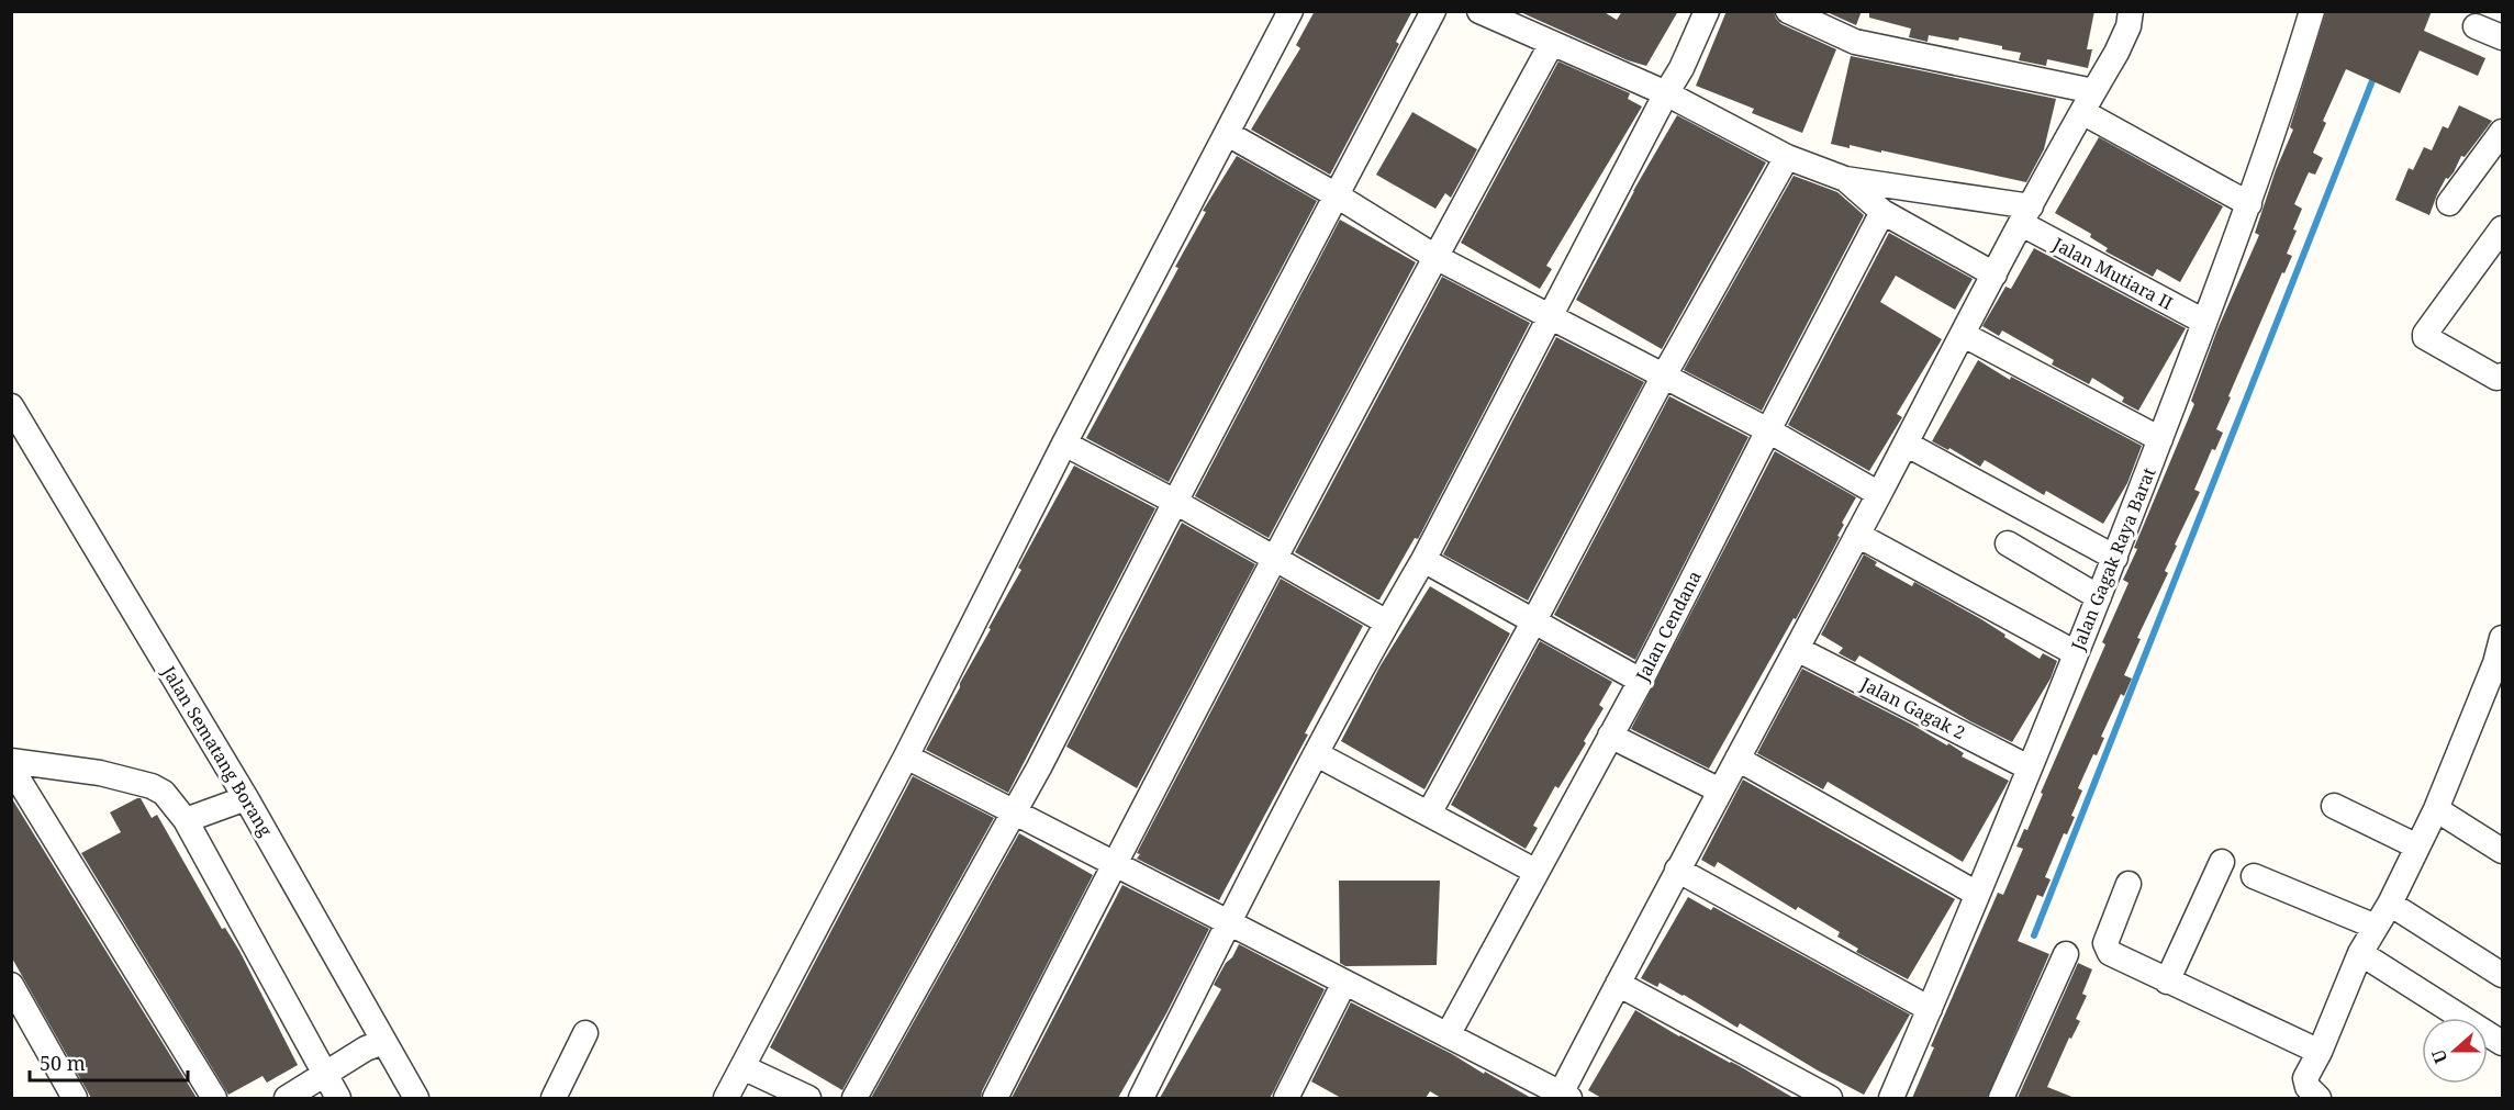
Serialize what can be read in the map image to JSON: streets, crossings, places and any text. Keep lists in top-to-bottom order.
{
  "streets": {
    "street": [
      "Jalan Mutiara II",
      "Jalan Gagak Raya Barat",
      "Jalan Cendana",
      "Jalan Gagak 2",
      "Jalan Sematang Borang"
    ]
  },
  "crossings": [
    ["Jalan Mutiara II", "Jalan Gagak Raya Barat"],
    ["Jalan Gagak Raya Barat", "Jalan Gagak 2"]
  ],
  "scale_bar": "50 m",
  "north": "left"
}
